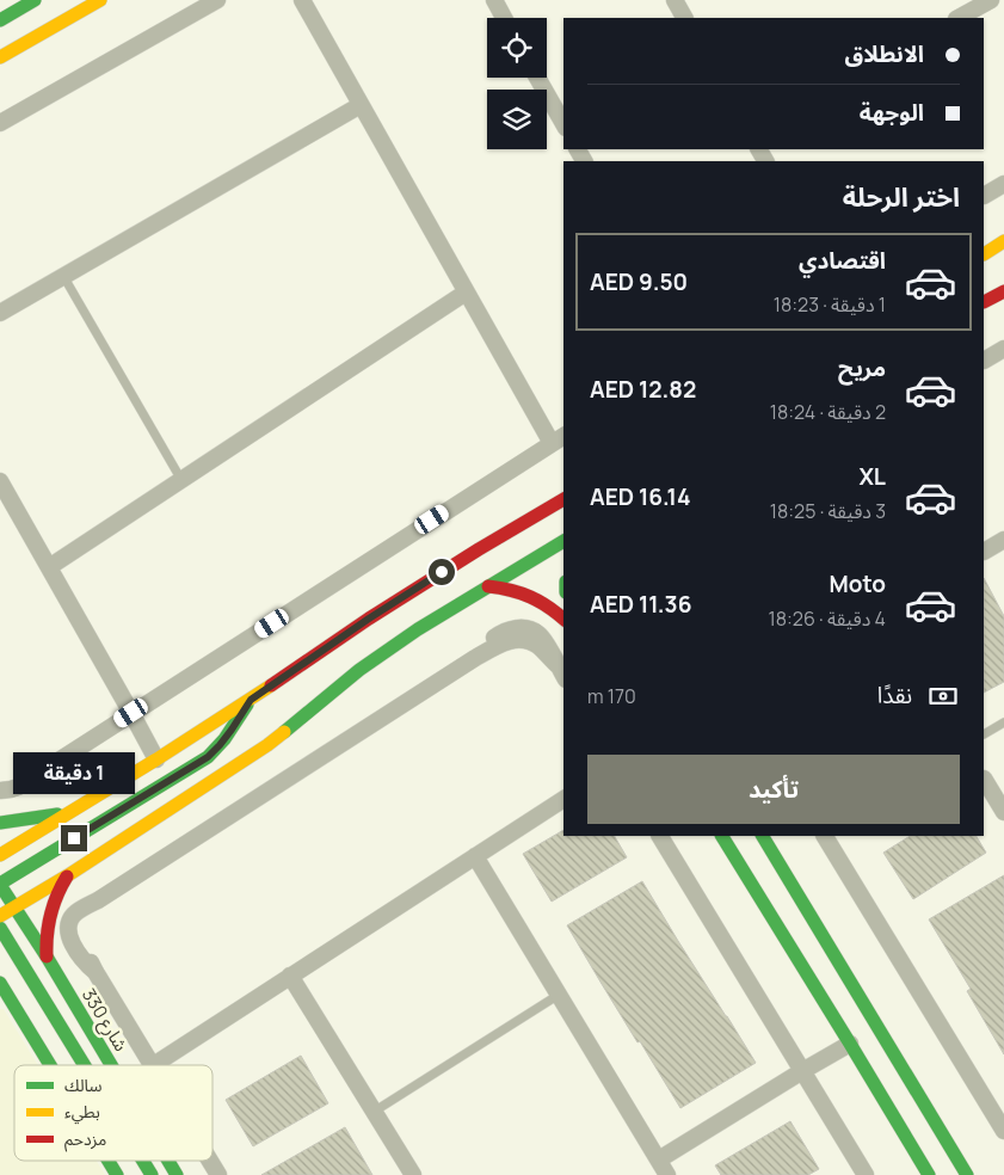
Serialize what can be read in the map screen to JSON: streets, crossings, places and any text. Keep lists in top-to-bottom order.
{
  "streets": {
    "street": ["شارع 330"]
  },
  "legend": ["سالك", "بطيء", "مزدحم"],
  "page": {
    "banner": ["الانطلاق", "الوجهة"],
    "heading": "اختر الرحلة",
    "list": [
      {
        "name": "اقتصادي",
        "note": "1 دقيقة · 18:23",
        "value": "AED 9.50"
      },
      {
        "name": "مريح",
        "note": "2 دقيقة · 18:24",
        "value": "AED 12.82"
      },
      {
        "name": "XL",
        "note": "3 دقيقة · 18:25",
        "value": "AED 16.14"
      },
      {
        "name": "Moto",
        "note": "4 دقيقة · 18:26",
        "value": "AED 11.36"
      }
    ],
    "pay": ["نقدًا", "170 m"],
    "buttons": "تأكيد",
    "bubble": "1 دقيقة"
  }
}
